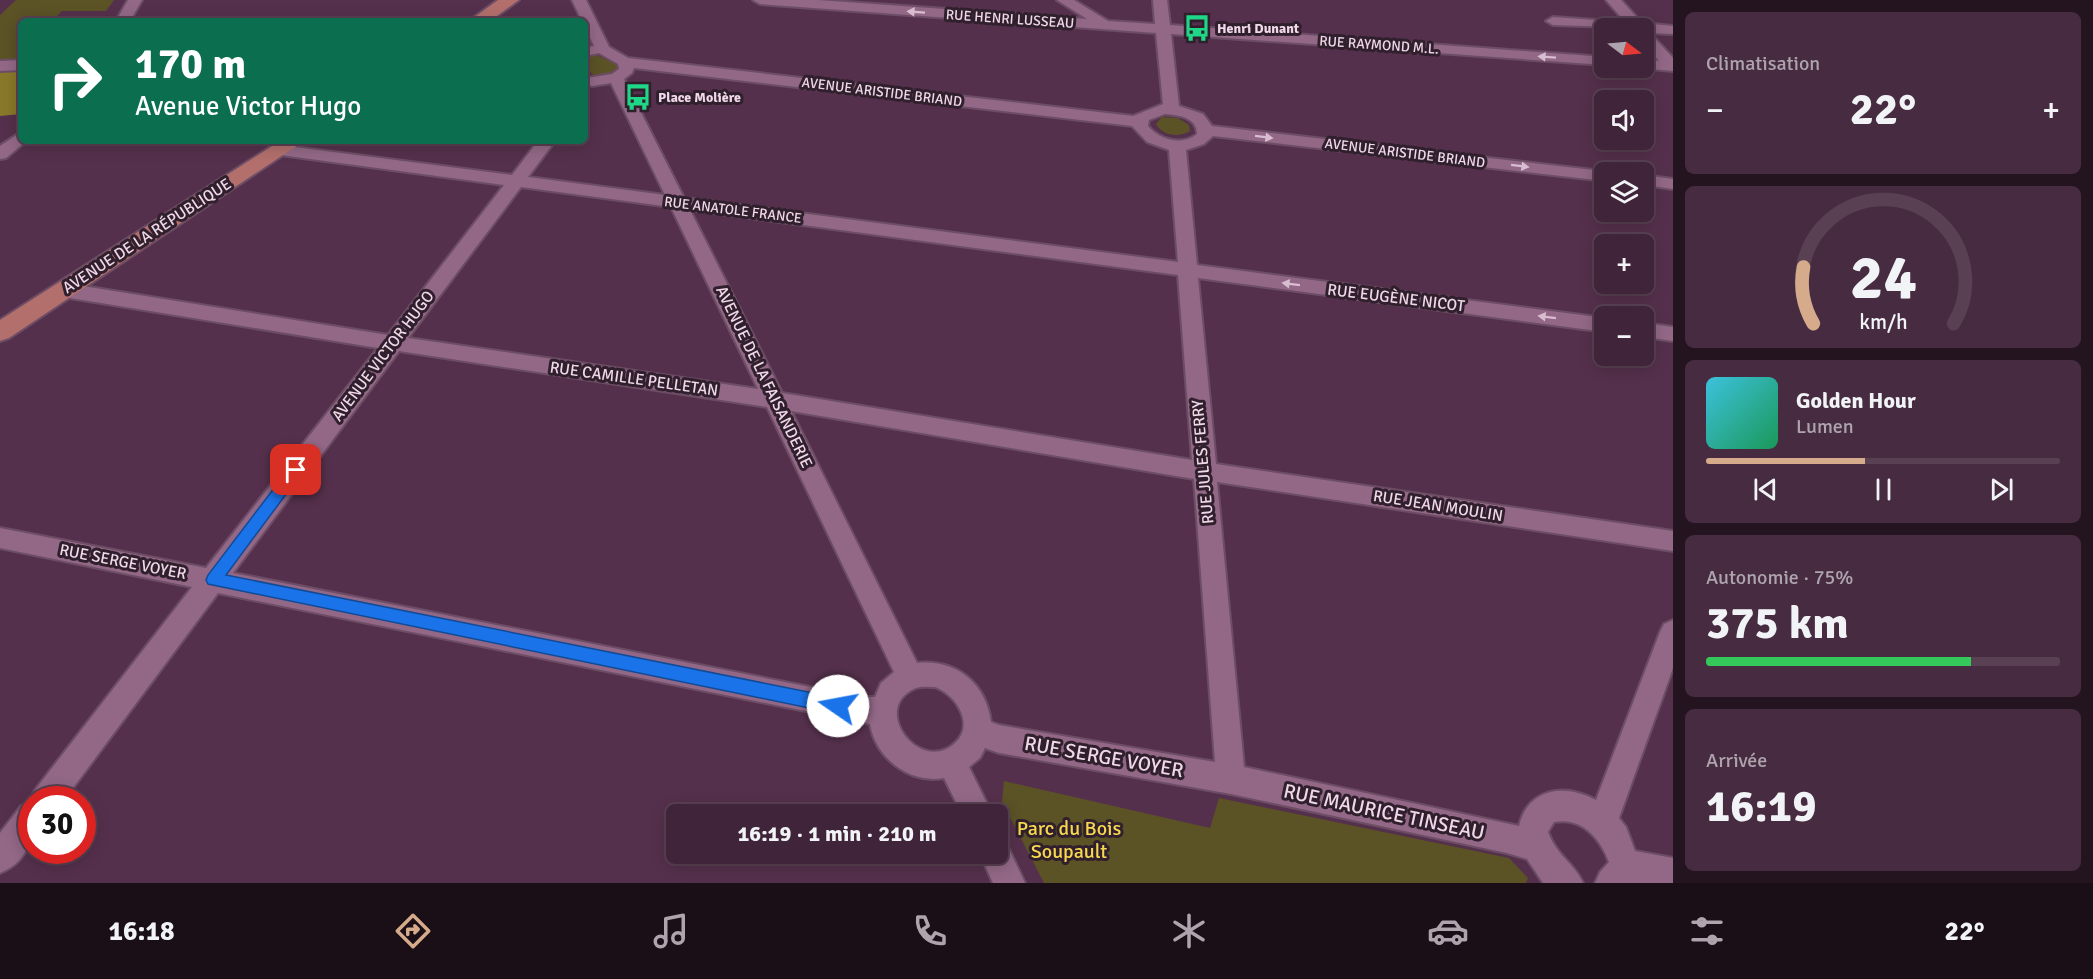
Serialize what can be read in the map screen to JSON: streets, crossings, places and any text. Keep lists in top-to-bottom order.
{
  "streets": {
    "main road": ["AVENUE DE LA RÉPUBLIQUE"],
    "street": [
      "RUE HENRI LUSSEAU",
      "RUE RAYMOND M.L.",
      "AVENUE ARISTIDE BRIAND",
      "RUE ANATOLE FRANCE",
      "RUE EUGÈNE NICOT",
      "AVENUE VICTOR HUGO",
      "AVENUE DE LA FAISANDERIE",
      "RUE CAMILLE PELLETAN",
      "RUE JULES FERRY",
      "RUE JEAN MOULIN",
      "RUE SERGE VOYER",
      "RUE MAURICE TINSEAU"
    ]
  },
  "crossings": [
    ["RUE HENRI LUSSEAU", "RUE RAYMOND M.L."],
    ["AVENUE ARISTIDE BRIAND", "AVENUE DE LA FAISANDERIE"],
    ["RUE ANATOLE FRANCE", "AVENUE DE LA RÉPUBLIQUE"],
    ["RUE ANATOLE FRANCE", "RUE EUGÈNE NICOT"],
    ["RUE ANATOLE FRANCE", "AVENUE VICTOR HUGO"],
    ["RUE ANATOLE FRANCE", "AVENUE DE LA FAISANDERIE"],
    ["RUE ANATOLE FRANCE", "RUE JULES FERRY"],
    ["AVENUE DE LA RÉPUBLIQUE", "RUE CAMILLE PELLETAN"],
    ["RUE EUGÈNE NICOT", "RUE JULES FERRY"],
    ["AVENUE VICTOR HUGO", "RUE CAMILLE PELLETAN"],
    ["AVENUE VICTOR HUGO", "RUE SERGE VOYER"],
    ["AVENUE DE LA FAISANDERIE", "RUE CAMILLE PELLETAN"],
    ["AVENUE DE LA FAISANDERIE", "RUE SERGE VOYER"],
    ["RUE CAMILLE PELLETAN", "RUE JULES FERRY"],
    ["RUE CAMILLE PELLETAN", "RUE JEAN MOULIN"],
    ["RUE JULES FERRY", "RUE JEAN MOULIN"],
    ["RUE JULES FERRY", "RUE SERGE VOYER"],
    ["RUE JULES FERRY", "RUE MAURICE TINSEAU"],
    ["RUE SERGE VOYER", "RUE MAURICE TINSEAU"]
  ],
  "one_way": [
    "RUE HENRI LUSSEAU",
    "RUE RAYMOND M.L.",
    "AVENUE ARISTIDE BRIAND",
    "RUE EUGÈNE NICOT"
  ],
  "parks": ["Parc du Bois Soupault"],
  "places": {
    "bus stop": ["Henri Dunant", "Place Molière"]
  },
  "north": "right",
  "page": {
    "tile": [
      "Climatisation",
      ["Autonomie · 75%", "375 km"],
      ["Arrivée", "16:19"]
    ],
    "map_buttons": ["+", "−"],
    "turn": ["170 m", "Avenue Victor Hugo"],
    "heat": ["−", "22°", "+"],
    "song": ["Golden Hour", "Lumen"],
    "limit": "30",
    "trip": "16:19 · 1 min · 210 m",
    "tabs": ["16:18", "22°"],
    "gauge": ["24", "km/h"]
  }
}
